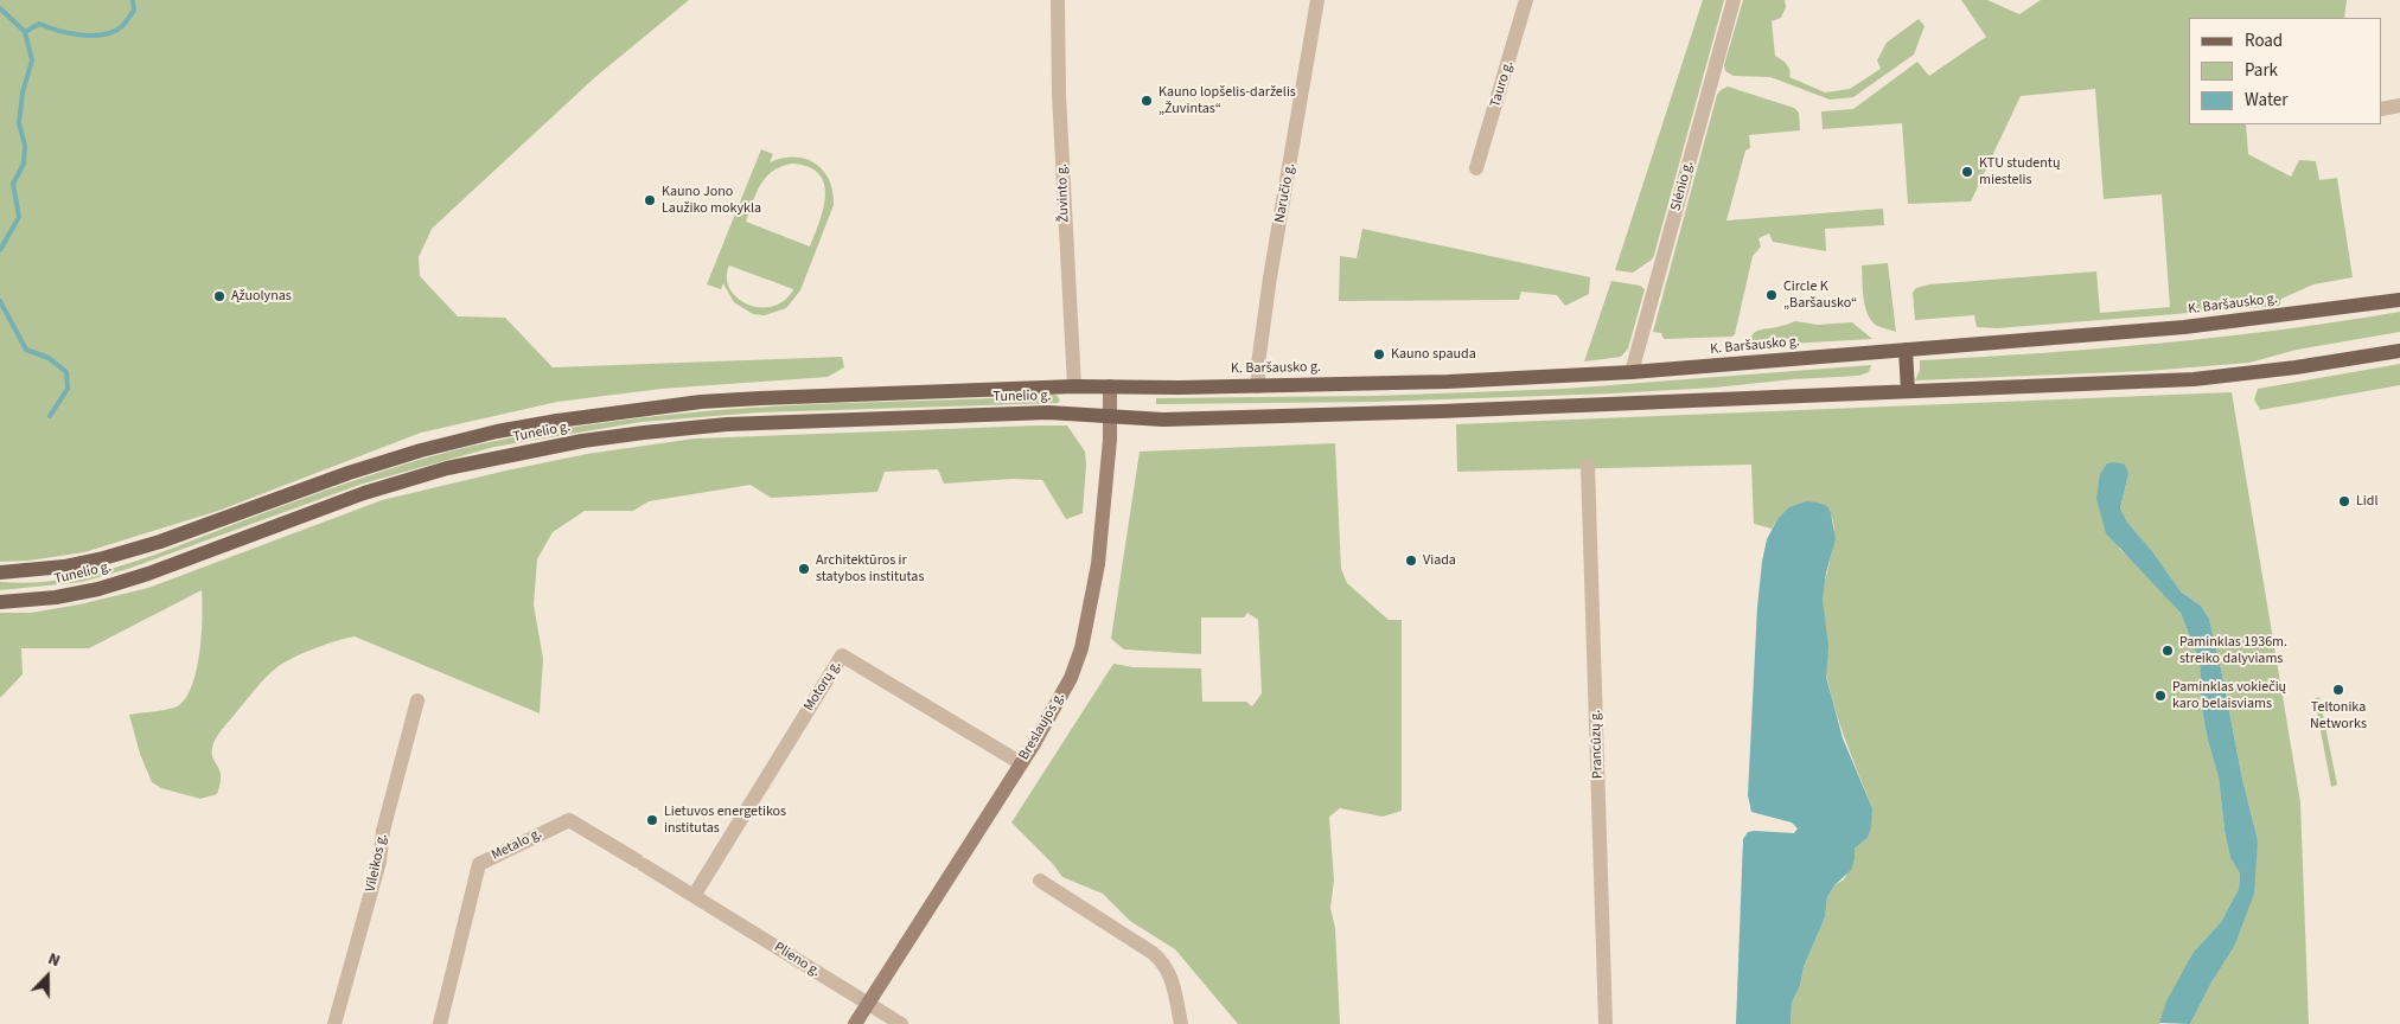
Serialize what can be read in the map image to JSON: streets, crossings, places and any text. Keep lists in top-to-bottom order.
{
  "streets": {
    "main road": ["K. Baršausko g.", "Tunelio g."],
    "street": [
      "Tauro g.",
      "Slėnio g.",
      "Žuvinto g.",
      "Naručio g.",
      "Motorų g.",
      "Breslaujos g.",
      "Prancūzų g.",
      "Metalo g.",
      "Vileikos g.",
      "Plieno g."
    ]
  },
  "crossings": [
    ["Slėnio g.", "K. Baršausko g."],
    ["Žuvinto g.", "Tunelio g."],
    ["Naručio g.", "K. Baršausko g."],
    ["K. Baršausko g.", "Tunelio g."],
    ["K. Baršausko g.", "Breslaujos g."],
    ["Tunelio g.", "Breslaujos g."],
    ["Motorų g.", "Breslaujos g."],
    ["Motorų g.", "Metalo g."],
    ["Motorų g.", "Plieno g."],
    ["Breslaujos g.", "Plieno g."],
    ["Metalo g.", "Plieno g."]
  ],
  "places": [
    "Kauno lopšelis-darželis „Žuvintas“",
    "KTU studentų miestelis",
    "Kauno Jono Laužiko mokykla",
    "Circle K „Baršausko“",
    "Ąžuolynas",
    "Kauno spauda",
    "Lidl",
    "Viada",
    "Architektūros ir statybos institutas",
    "Paminklas 1936m. streiko dalyviams",
    "Teltonika Networks",
    "Paminklas vokiečių karo belaisviams",
    "Lietuvos energetikos institutas"
  ],
  "legend": ["Road", "Park", "Water"],
  "north": "top"
}
